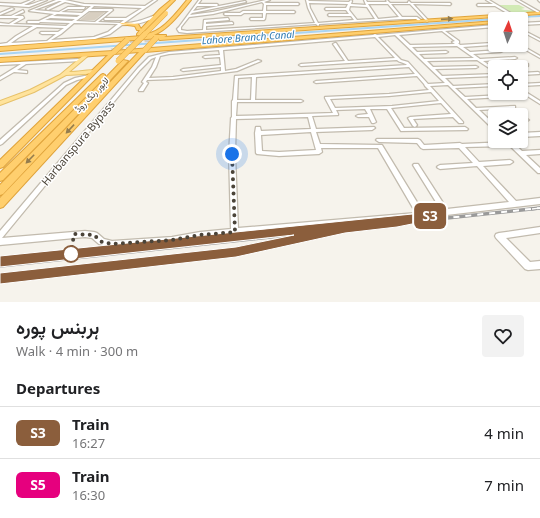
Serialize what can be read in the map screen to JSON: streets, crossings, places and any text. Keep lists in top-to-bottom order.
{
  "streets": {
    "highway": ["لاہور رنگ روڈ"],
    "street": ["Harbanspura Bypass"]
  },
  "water": ["Lahore Branch Canal"],
  "north": "top",
  "page": {
    "on_map": "S3",
    "heading": [
      ["ہربنس پورہ", "Walk · 4 min · 300 m"],
      "Departures"
    ],
    "list": [
      {
        "mark": "S3",
        "name": "Train",
        "note": "16:27",
        "value": "4 min"
      },
      {
        "mark": "S5",
        "name": "Train",
        "note": "16:30",
        "value": "7 min"
      }
    ]
  }
}
